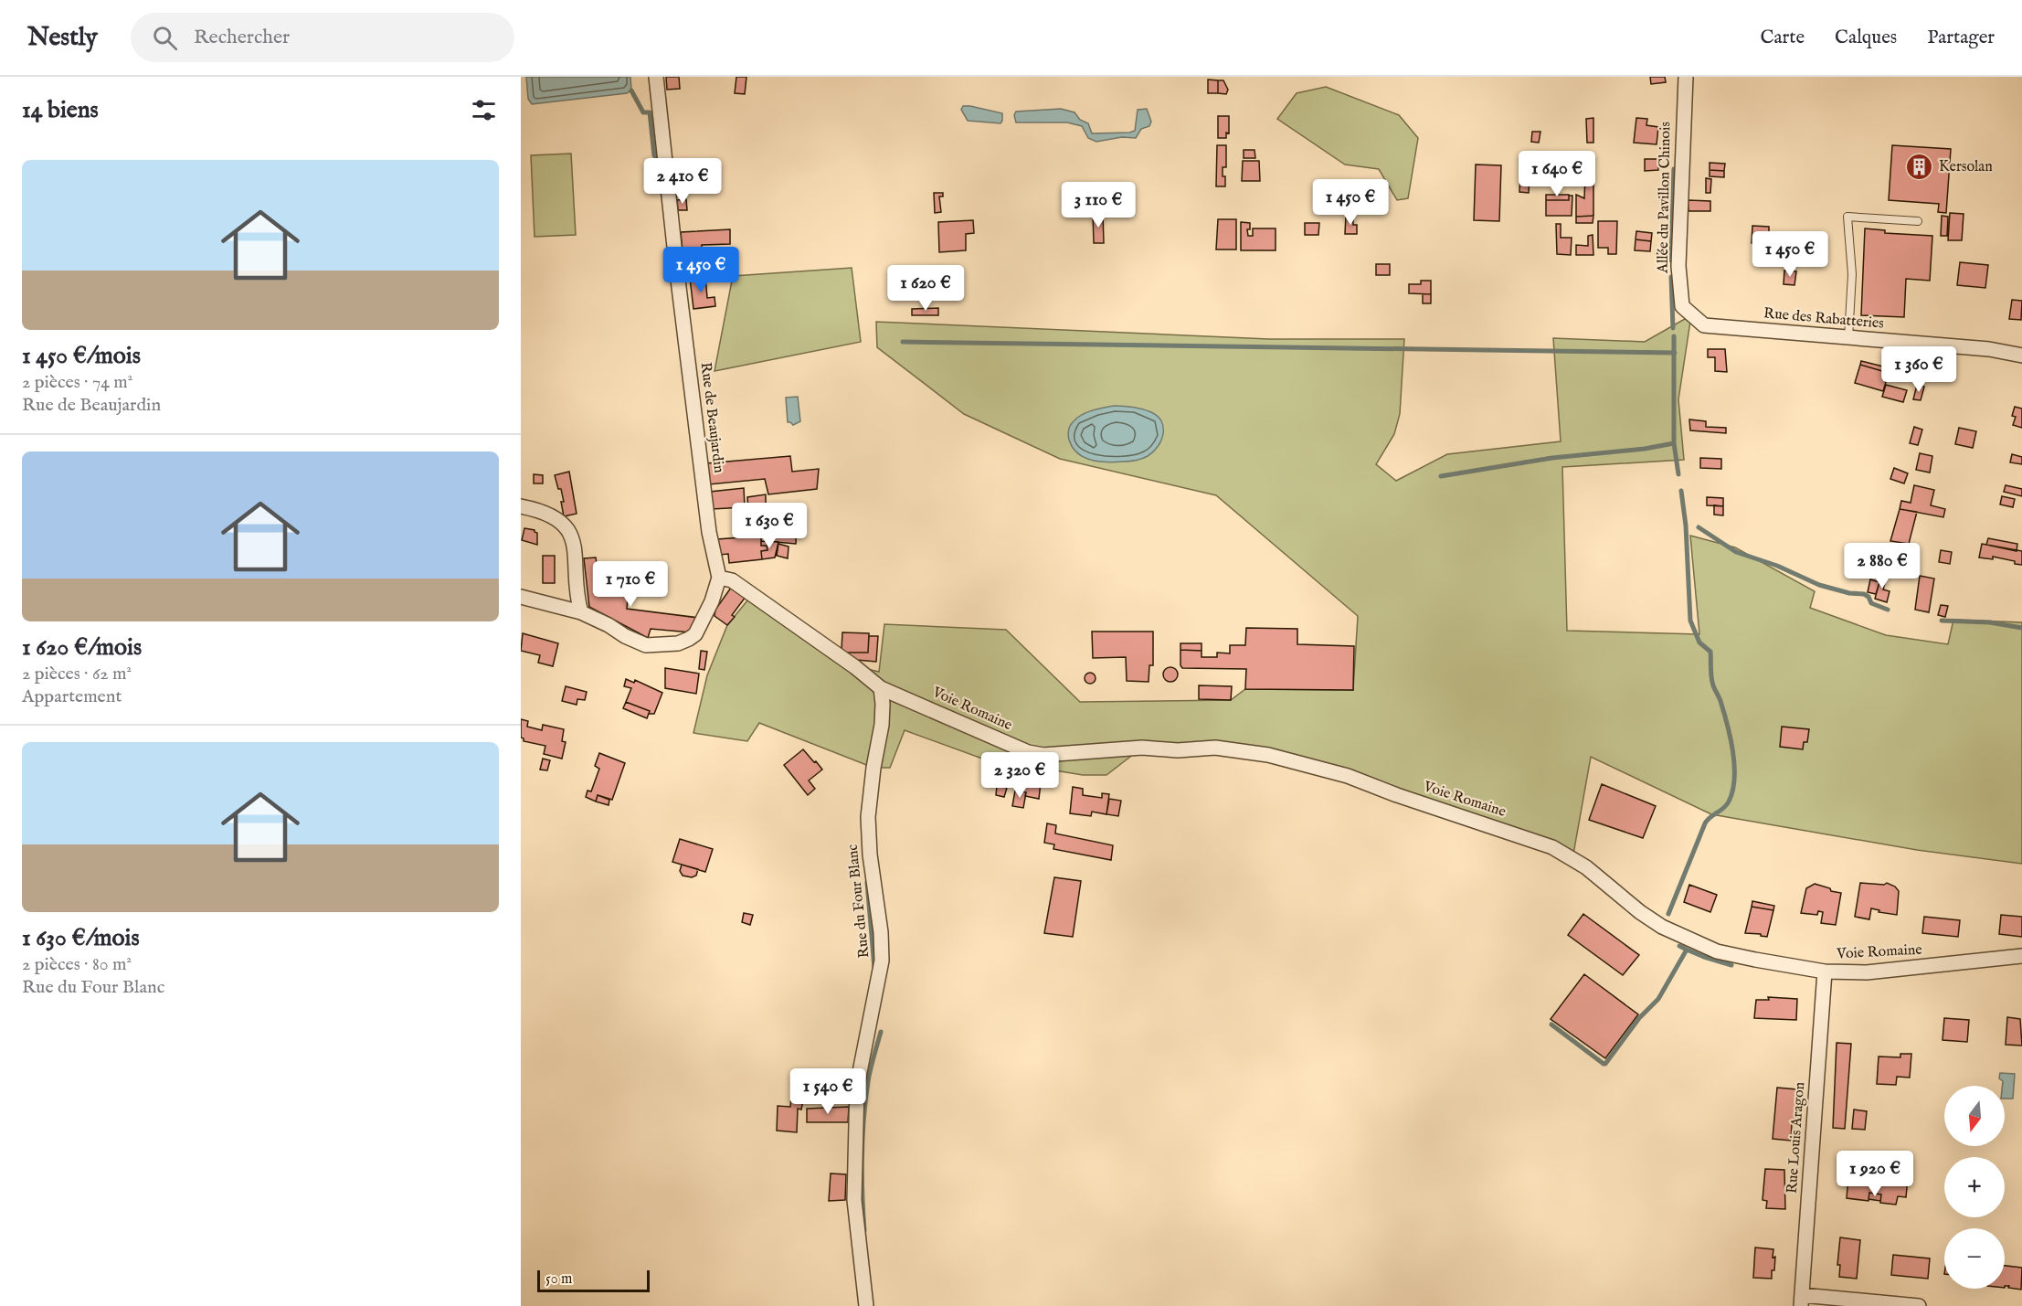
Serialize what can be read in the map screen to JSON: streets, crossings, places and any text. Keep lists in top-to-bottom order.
{
  "streets": {
    "street": [
      "Allée du Pavillon Chinois",
      "Rue des Rabatteries",
      "Rue de Beaujardin",
      "Voie Romaine",
      "Rue du Four Blanc",
      "Rue Louis Aragon"
    ]
  },
  "crossings": [
    ["Allée du Pavillon Chinois", "Rue des Rabatteries"],
    ["Voie Romaine", "Rue du Four Blanc"],
    ["Voie Romaine", "Rue Louis Aragon"]
  ],
  "places": {
    "building": ["Kersolan"]
  },
  "scale_bar": "50 m",
  "north": "bottom",
  "page": {
    "header": "Nestly",
    "search": "Rechercher",
    "nav": ["Carte", "Calques", "Partager"],
    "heading": "14 biens",
    "list": [
      {
        "name": "1 450 €/mois",
        "note": "2 pièces · 74 m² · Rue de Beaujardin"
      },
      {
        "name": "1 620 €/mois",
        "note": "2 pièces · 62 m² · Appartement"
      },
      {
        "name": "1 630 €/mois",
        "note": "2 pièces · 80 m² · Rue du Four Blanc"
      }
    ],
    "price": [
      "1 640 €",
      "2 410 €",
      "1 450 €",
      "3 110 €",
      "1 450 €",
      "1 450 €",
      "1 620 €",
      "1 360 €",
      "1 630 €",
      "2 880 €",
      "1 710 €",
      "2 320 €",
      "1 540 €",
      "1 920 €"
    ],
    "map_buttons": ["+", "−"],
    "scale": "50 m"
  }
}
